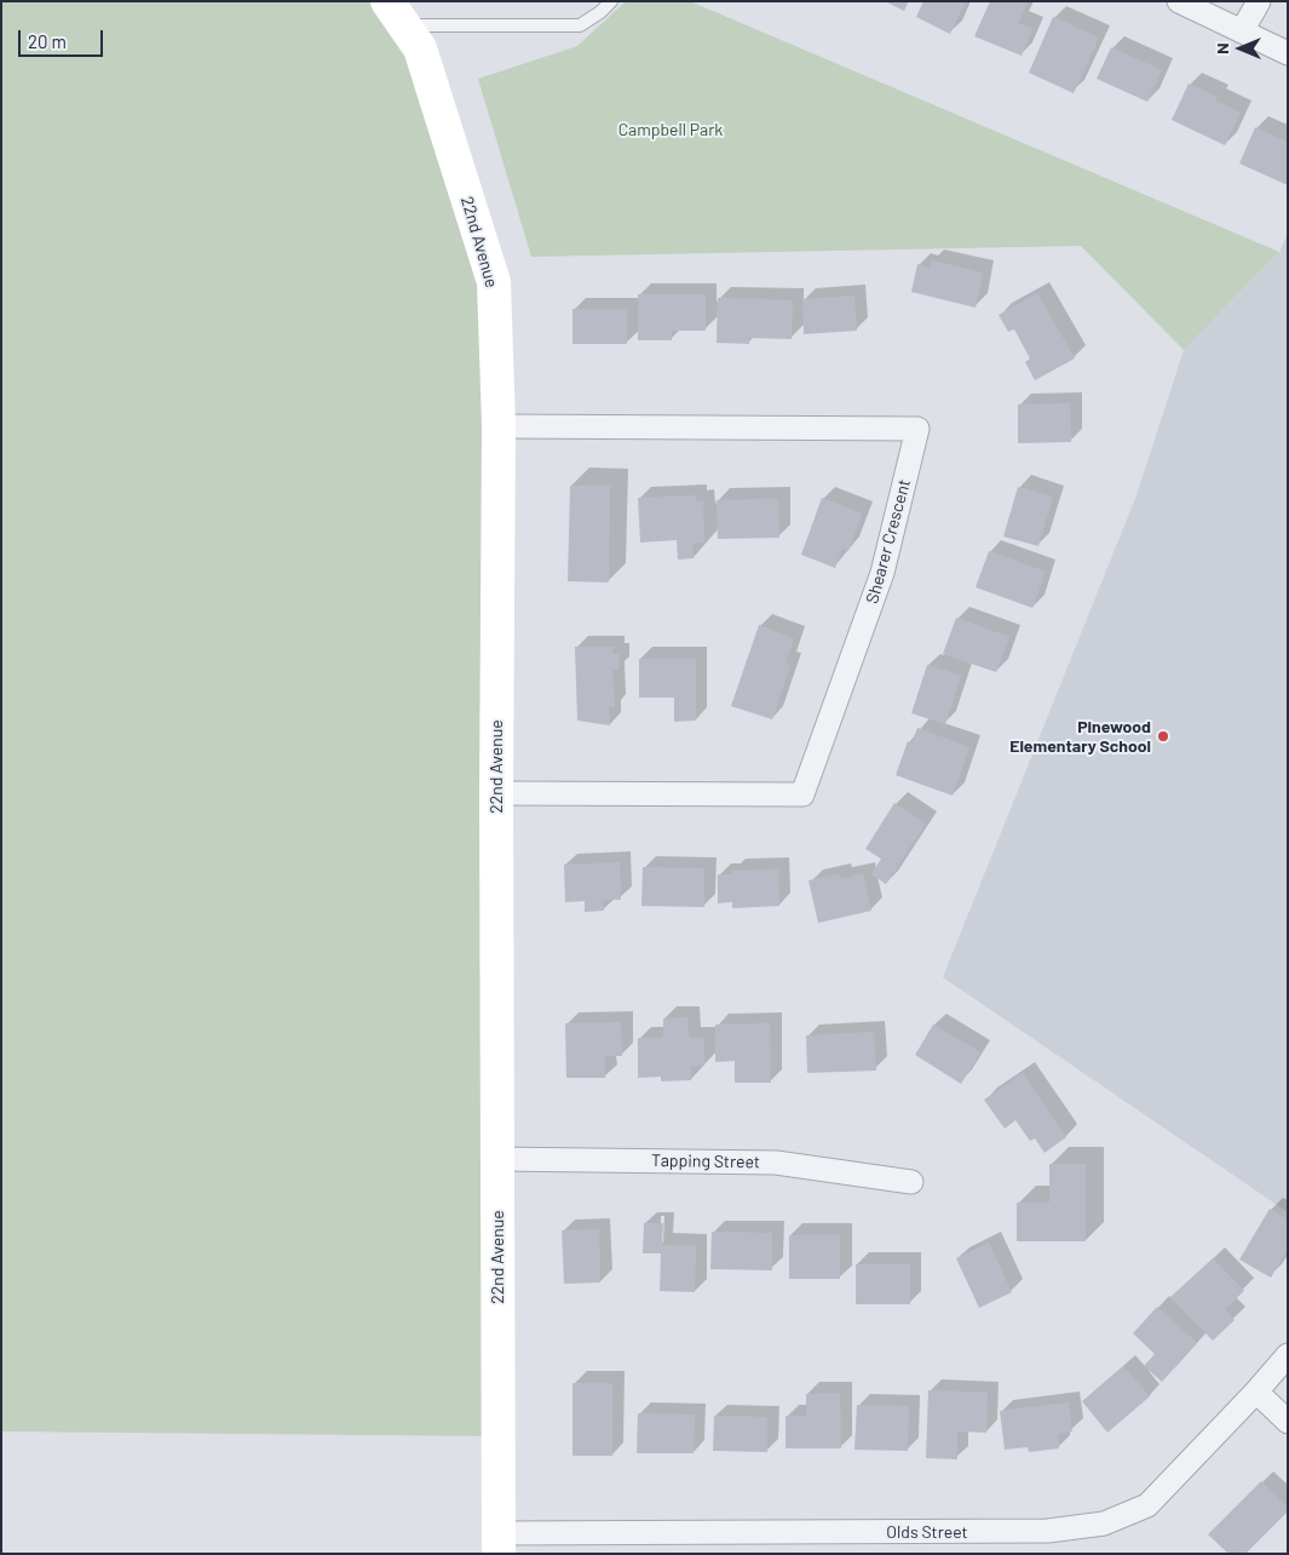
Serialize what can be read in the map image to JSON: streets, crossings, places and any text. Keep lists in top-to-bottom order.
{
  "streets": {
    "street": [
      "22nd Avenue",
      "Shearer Crescent",
      "Tapping Street",
      "Olds Street"
    ]
  },
  "crossings": [
    ["22nd Avenue", "Shearer Crescent"],
    ["22nd Avenue", "Tapping Street"],
    ["22nd Avenue", "Olds Street"]
  ],
  "parks": ["Campbell Park"],
  "places": ["Pinewood Elementary School"],
  "scale_bar": "20 m",
  "north": "left"
}
